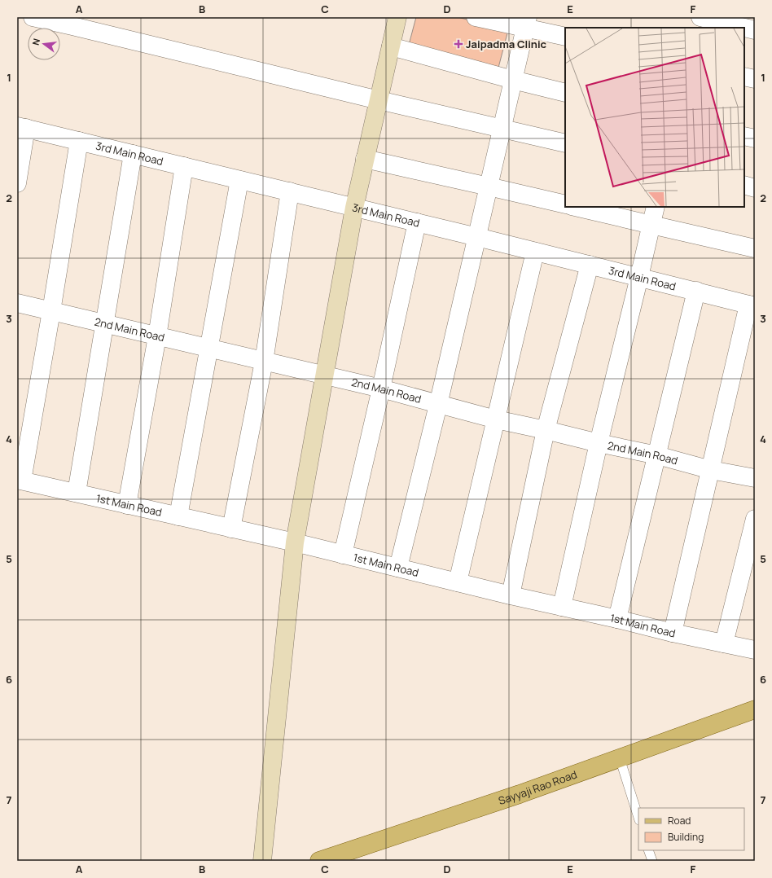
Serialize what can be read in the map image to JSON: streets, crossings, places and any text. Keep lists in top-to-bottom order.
{
  "streets": {
    "main road": ["Sayyaji Rao Road"],
    "street": ["3rd Main Road", "2nd Main Road", "1st Main Road"]
  },
  "places": {
    "health": ["Jaipadma Clinic"]
  },
  "legend": ["Road", "Building"],
  "north": "left",
  "grid": {
    "columns": [
      "A",
      "B",
      "C",
      "D",
      "E",
      "F"
    ],
    "rows": [
      "1",
      "2",
      "3",
      "4",
      "5",
      "6",
      "7"
    ]
  }
}
